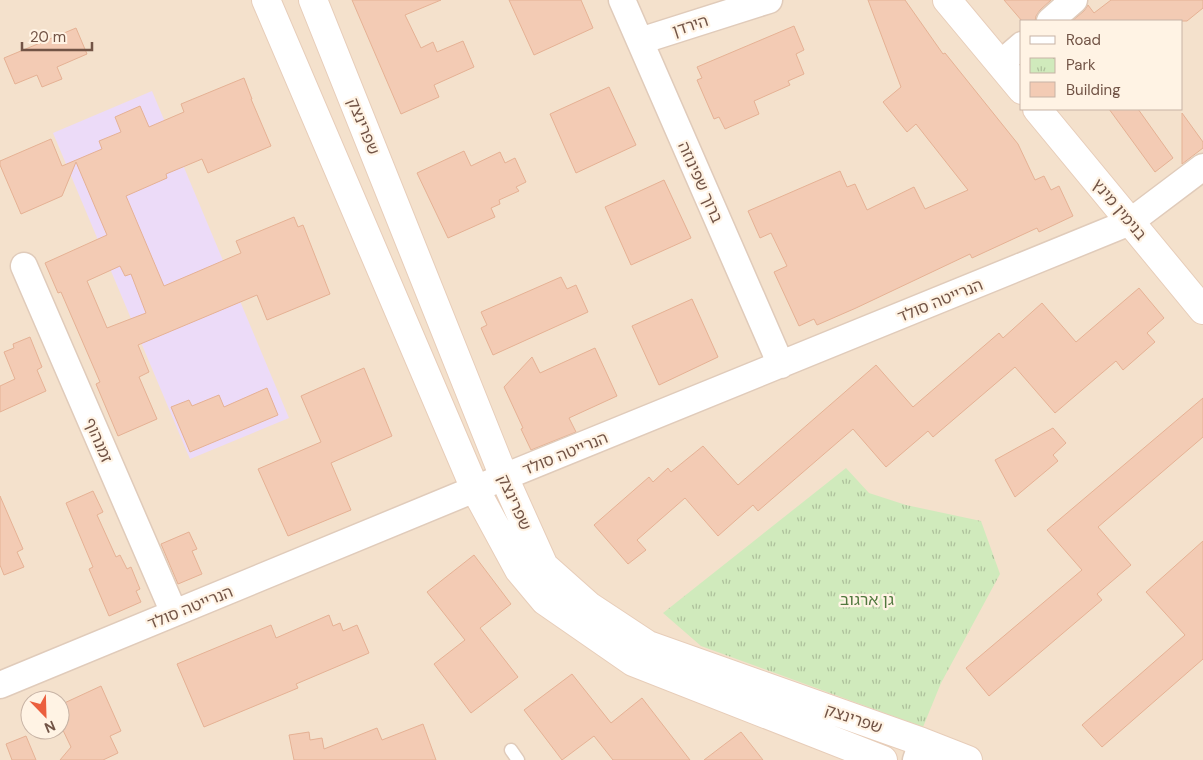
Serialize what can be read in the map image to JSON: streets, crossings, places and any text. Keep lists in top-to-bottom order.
{
  "streets": {
    "street": [
      "הירדן",
      "שפרינצק",
      "ברוך שפינוזה",
      "בנימין מינץ",
      "הנרייטה סולד",
      "זמנהוף"
    ]
  },
  "crossings": [
    ["הירדן", "ברוך שפינוזה"],
    ["שפרינצק", "הנרייטה סולד"],
    ["ברוך שפינוזה", "הנרייטה סולד"],
    ["בנימין מינץ", "הנרייטה סולד"],
    ["הנרייטה סולד", "זמנהוף"]
  ],
  "parks": ["גן ארגוב"],
  "legend": ["Road", "Park", "Building"],
  "scale_bar": "20 m",
  "north": "bottom right"
}
